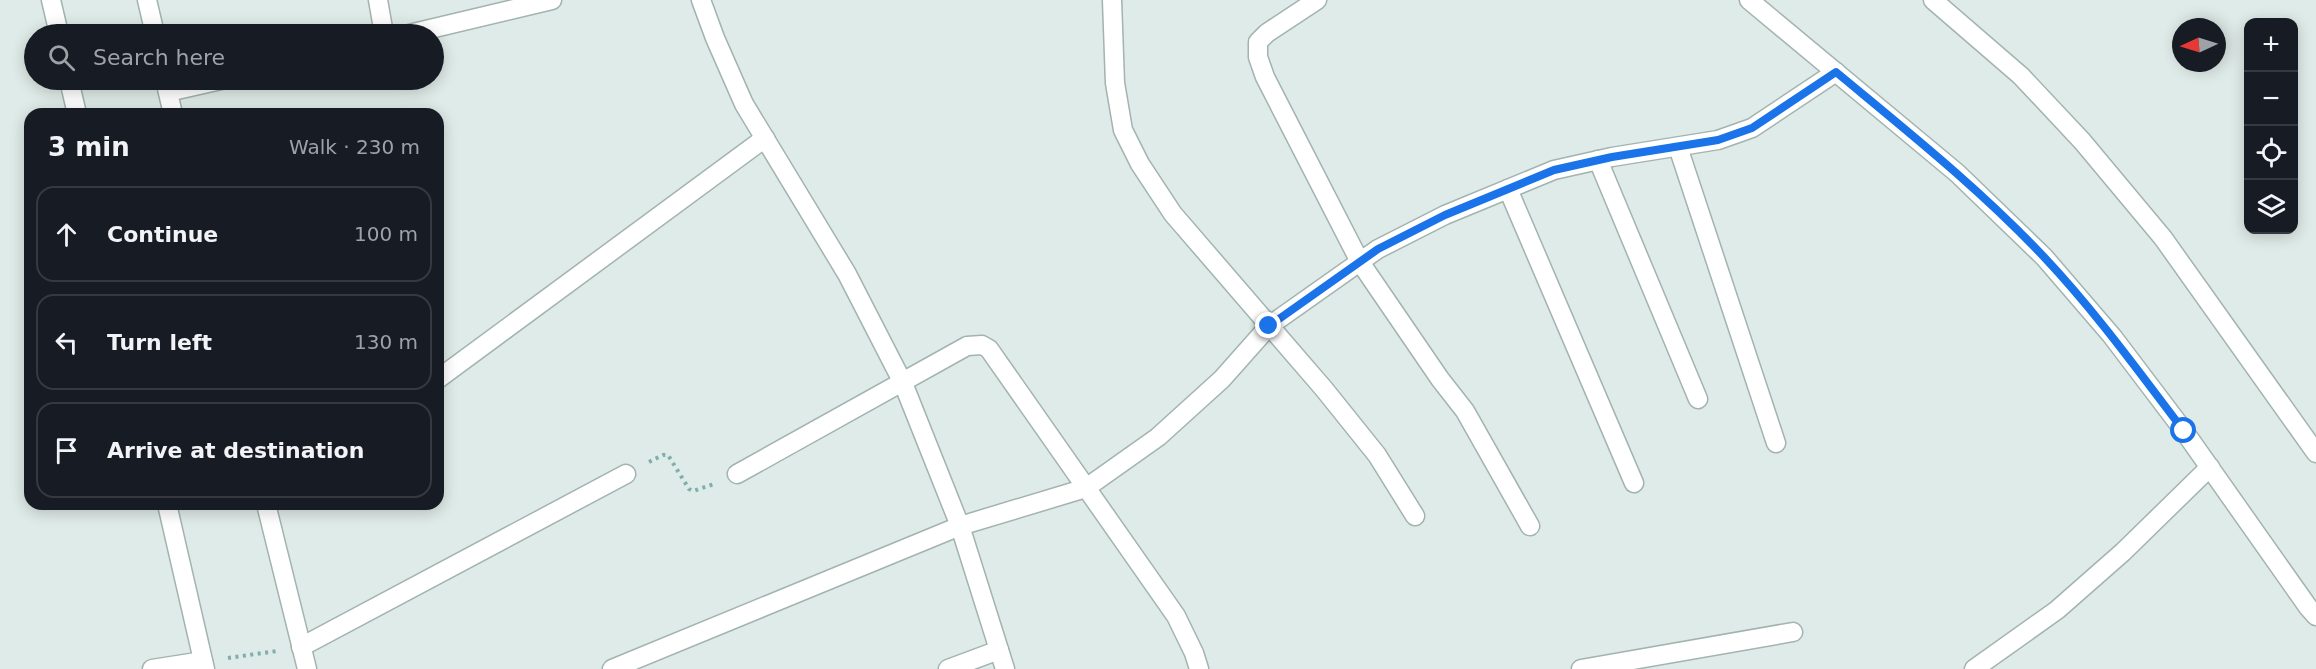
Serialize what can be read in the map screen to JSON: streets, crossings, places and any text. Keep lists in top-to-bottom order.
{
  "north": "left",
  "page": {
    "map_buttons": ["+", "−"],
    "search": "Search here",
    "heading": ["3 min", "Walk · 230 m"],
    "list": [
      ["Continue", "100 m"],
      ["Turn left", "130 m"],
      "Arrive at destination"
    ]
  }
}
